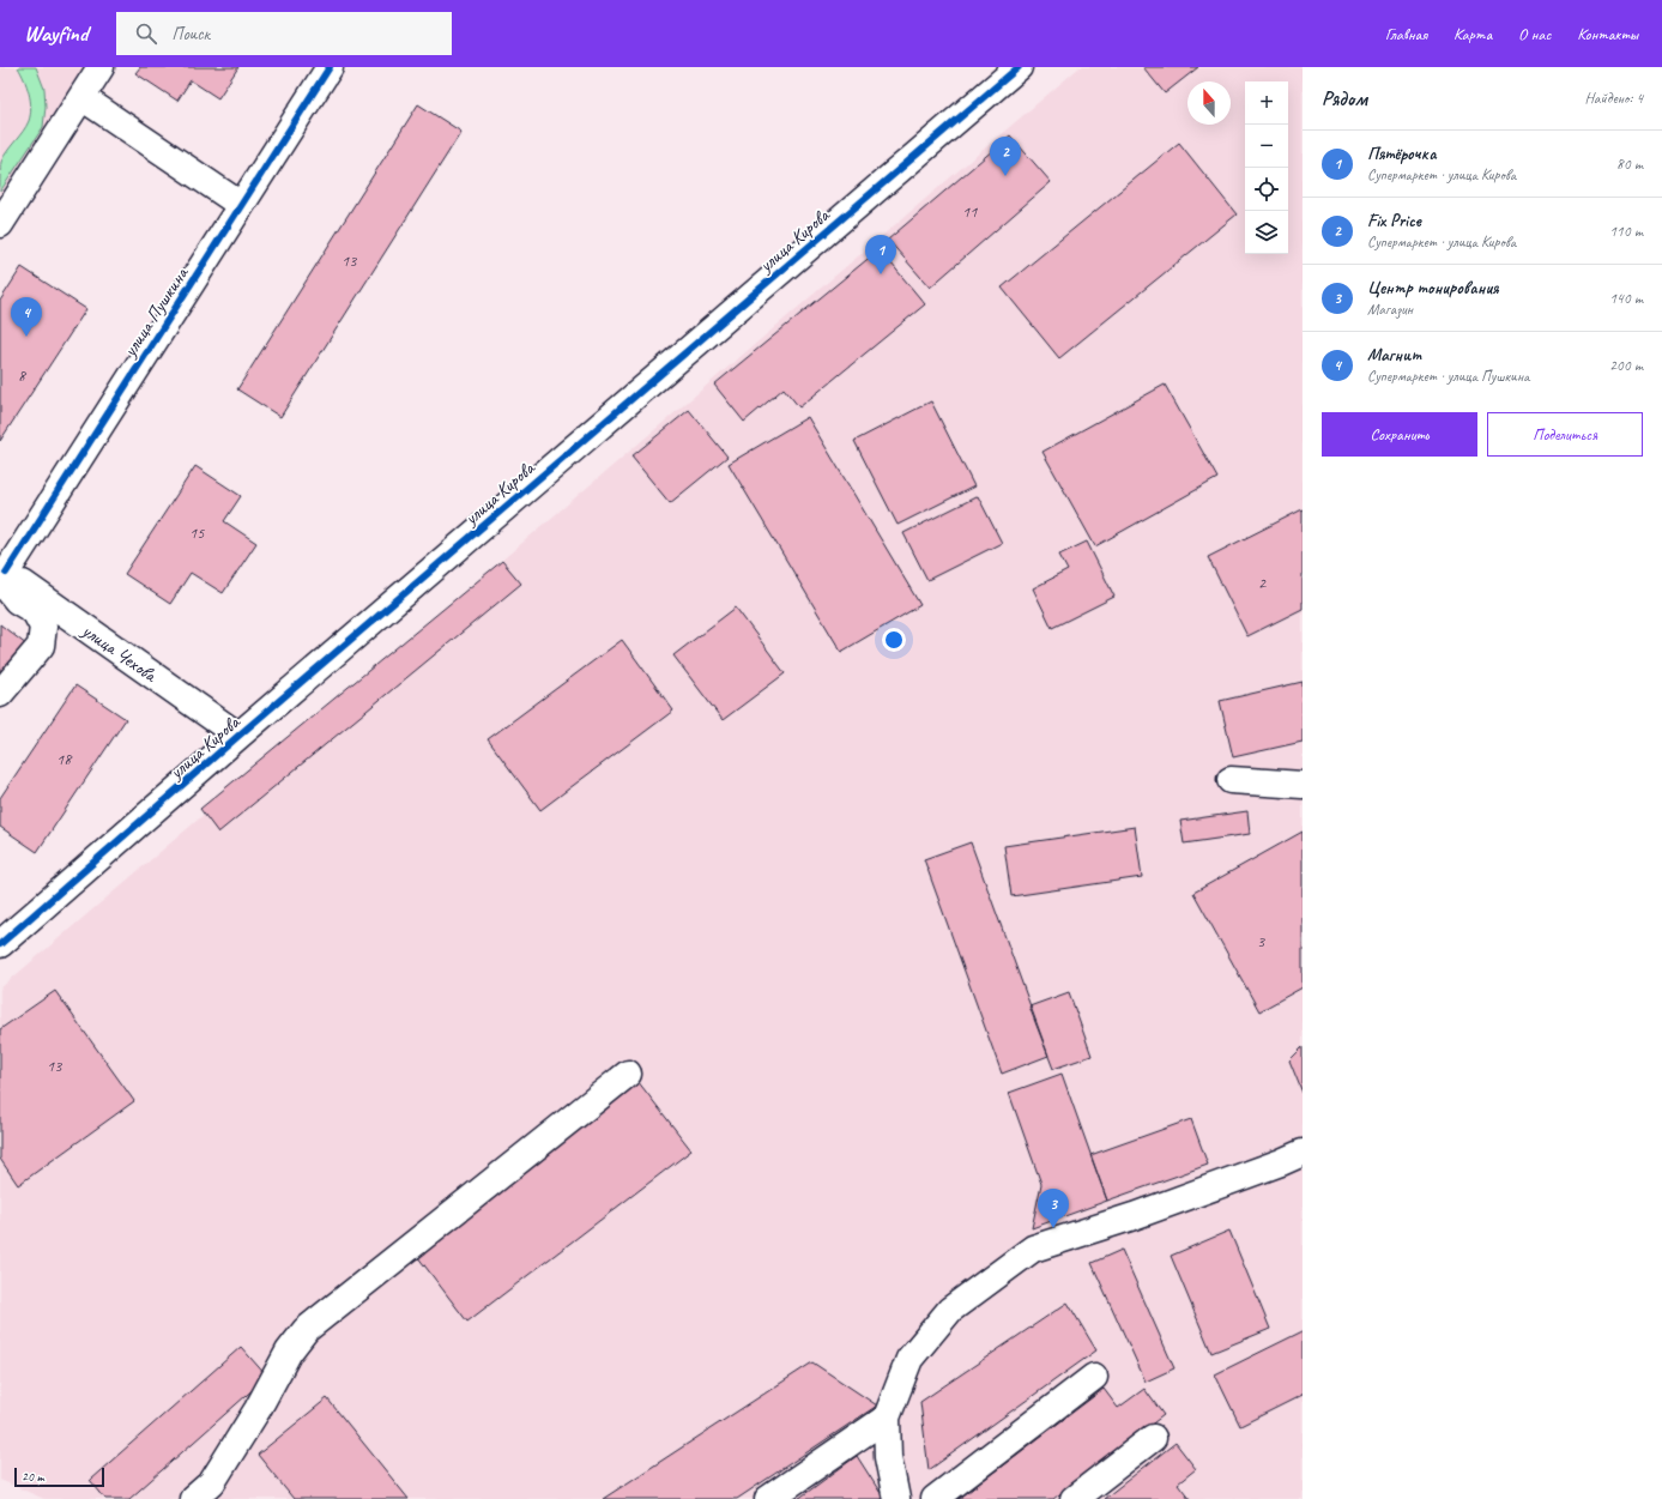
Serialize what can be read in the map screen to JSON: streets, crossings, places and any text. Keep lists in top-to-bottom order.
{
  "streets": {
    "street": ["улица Кирова", "улица Пушкина", "улица Чехова"]
  },
  "crossings": [
    ["улица Кирова", "улица Чехова"],
    ["улица Пушкина", "улица Чехова"]
  ],
  "house_numbers": [
    "11",
    "13",
    "8",
    "15",
    "2",
    "18",
    "3",
    "13"
  ],
  "scale_bar": "20 m",
  "north": "top",
  "page": {
    "header": "Wayfind",
    "search": "Поиск",
    "nav": [
      "Главная",
      "Карта",
      "О нас",
      "Контакты"
    ],
    "heading": ["Рядом", "Найдено: 4"],
    "map_buttons": ["+", "−"],
    "list": [
      {
        "mark": "1",
        "name": "Пятёрочка",
        "note": "Супермаркет · улица Кирова",
        "value": "80 m"
      },
      {
        "mark": "2",
        "name": "Fix Price",
        "note": "Супермаркет · улица Кирова",
        "value": "110 m"
      },
      {
        "mark": "3",
        "name": "Центр тонирования",
        "note": "Магазин",
        "value": "140 m"
      },
      {
        "mark": "4",
        "name": "Магнит",
        "note": "Супермаркет · улица Пушкина",
        "value": "200 m"
      }
    ],
    "pins": [
      "2",
      "1",
      "4",
      "3"
    ],
    "buttons": ["Сохранить", "Поделиться"],
    "scale": "20 m"
  }
}
